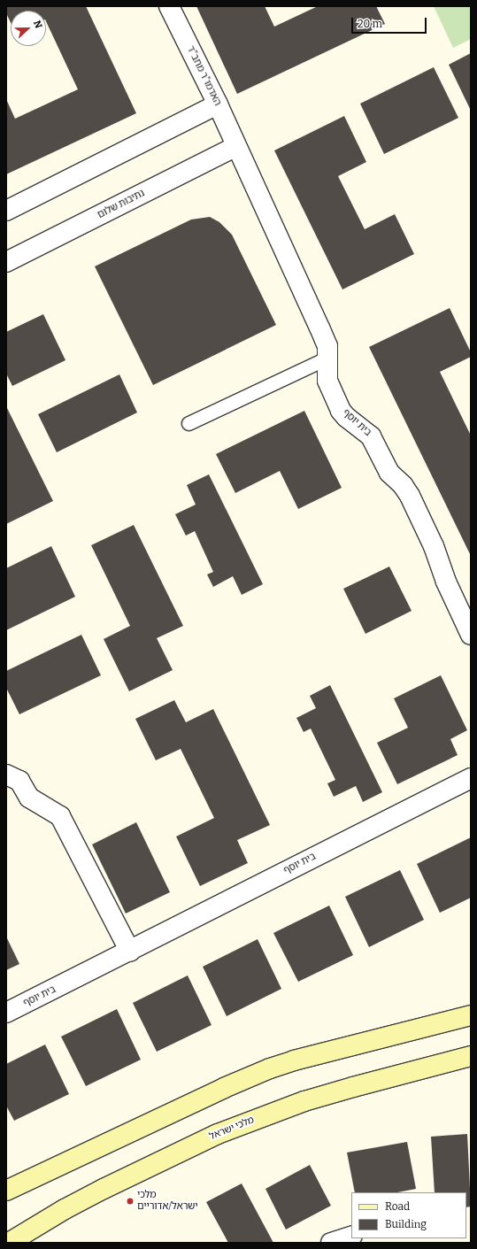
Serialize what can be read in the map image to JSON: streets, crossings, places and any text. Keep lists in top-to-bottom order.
{
  "streets": {
    "street": [
      "האדמו\"ר מחב\"ד",
      "נתיבות שלום",
      "בית יוסף",
      "מלכי ישראל"
    ]
  },
  "crossings": [
    ["האדמו\"ר מחב\"ד", "נתיבות שלום"],
    ["האדמו\"ר מחב\"ד", "בית יוסף"],
    ["נתיבות שלום", "בית יוסף"]
  ],
  "places": ["מלכי ישראל/אדוריים"],
  "legend": ["Road", "Building"],
  "scale_bar": "20 m",
  "north": "right"
}
